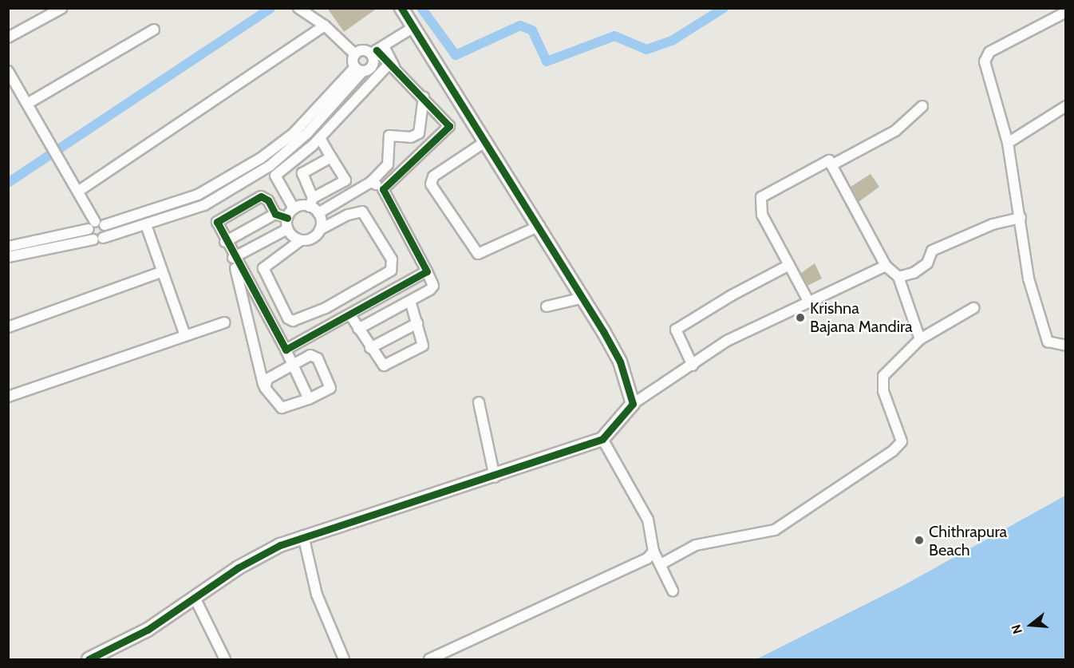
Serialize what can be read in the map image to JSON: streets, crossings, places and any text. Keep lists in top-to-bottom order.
{
  "places": ["Krishna Bajana Mandira", "Chithrapura Beach"],
  "north": "left"
}
